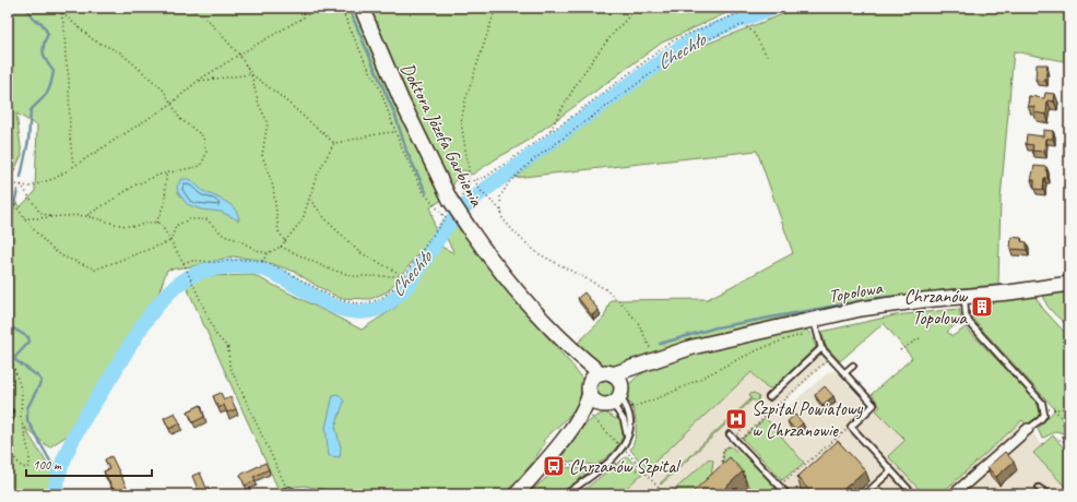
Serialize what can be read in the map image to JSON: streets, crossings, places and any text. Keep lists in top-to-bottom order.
{
  "streets": {
    "main road": ["Doktora Józefa Garbienia", "Topolowa"]
  },
  "crossings": [
    ["Doktora Józefa Garbienia", "Topolowa"]
  ],
  "water": ["Chechło"],
  "places": {
    "building": ["Chrzanów Topolowa"],
    "hospital": ["Szpital Powiatowy w Chrzanowie"],
    "bus stop": ["Chrzanów Szpital"]
  },
  "scale_bar": "100 m"
}
